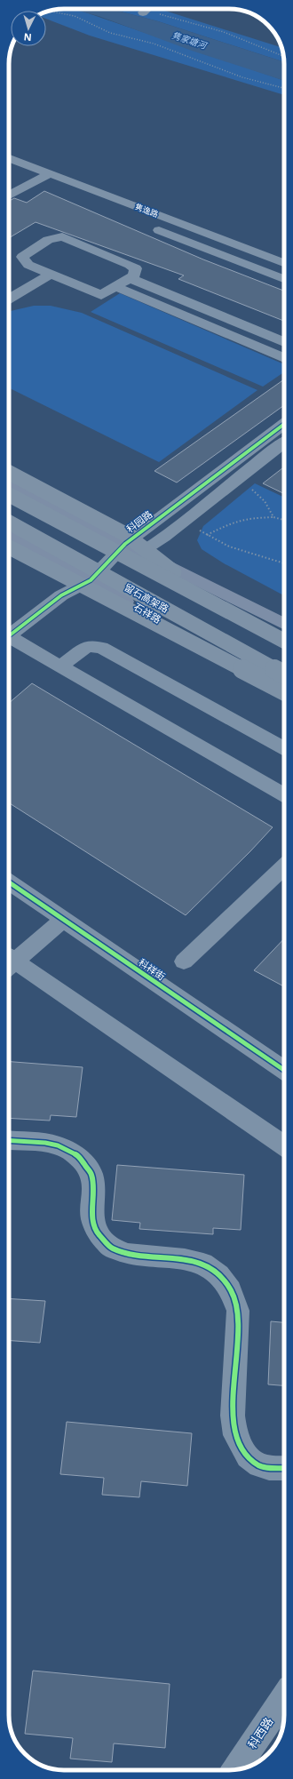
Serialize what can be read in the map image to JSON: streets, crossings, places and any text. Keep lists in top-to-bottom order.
{
  "streets": {
    "highway": ["留石高架路"],
    "main road": ["石祥路"],
    "street": [
      "隽逸路",
      "科园路",
      "科祥街",
      "科西路"
    ]
  },
  "crossings": [
    ["科园路", "石祥路"]
  ],
  "water": ["隽家塘河"],
  "north": "bottom"
}
